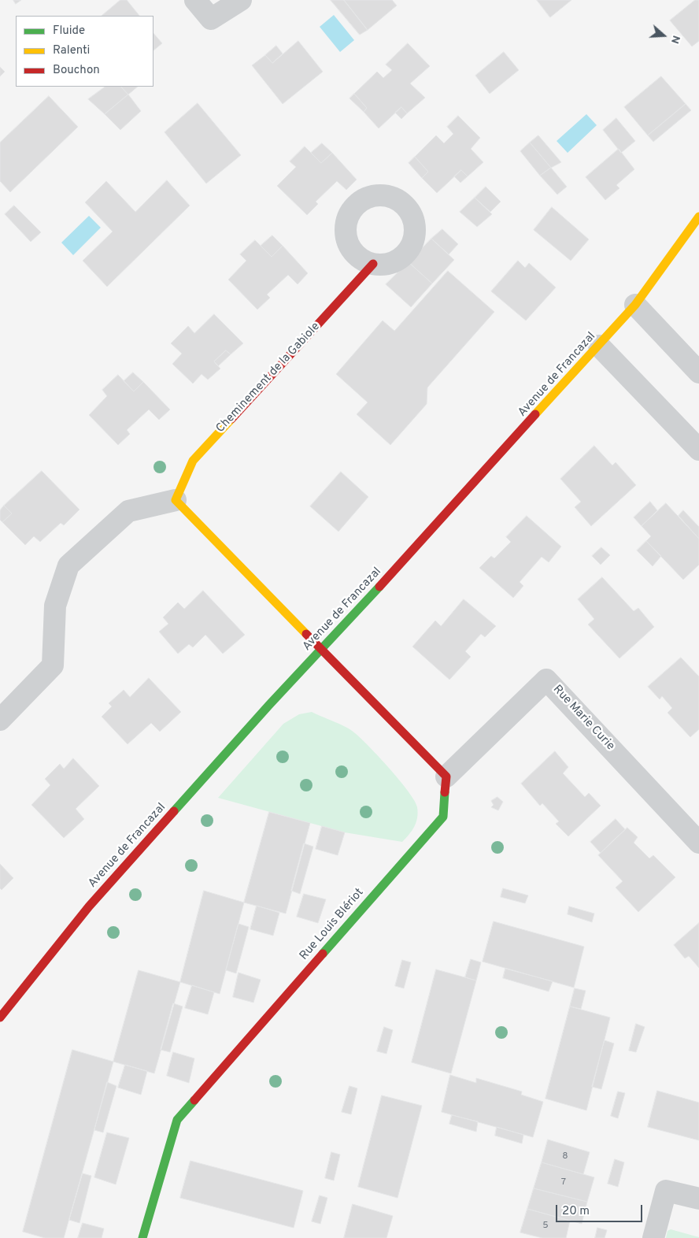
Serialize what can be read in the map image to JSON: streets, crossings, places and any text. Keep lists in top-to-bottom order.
{
  "streets": {
    "street": [
      "Avenue de Francazal",
      "Cheminement de la Gabiole",
      "Rue Marie Curie",
      "Rue Louis Blériot"
    ]
  },
  "crossings": [
    ["Rue Marie Curie", "Rue Louis Blériot"]
  ],
  "house_numbers": ["8", "7", "5"],
  "legend": ["Fluide", "Ralenti", "Bouchon"],
  "scale_bar": "20 m",
  "north": "right"
}
